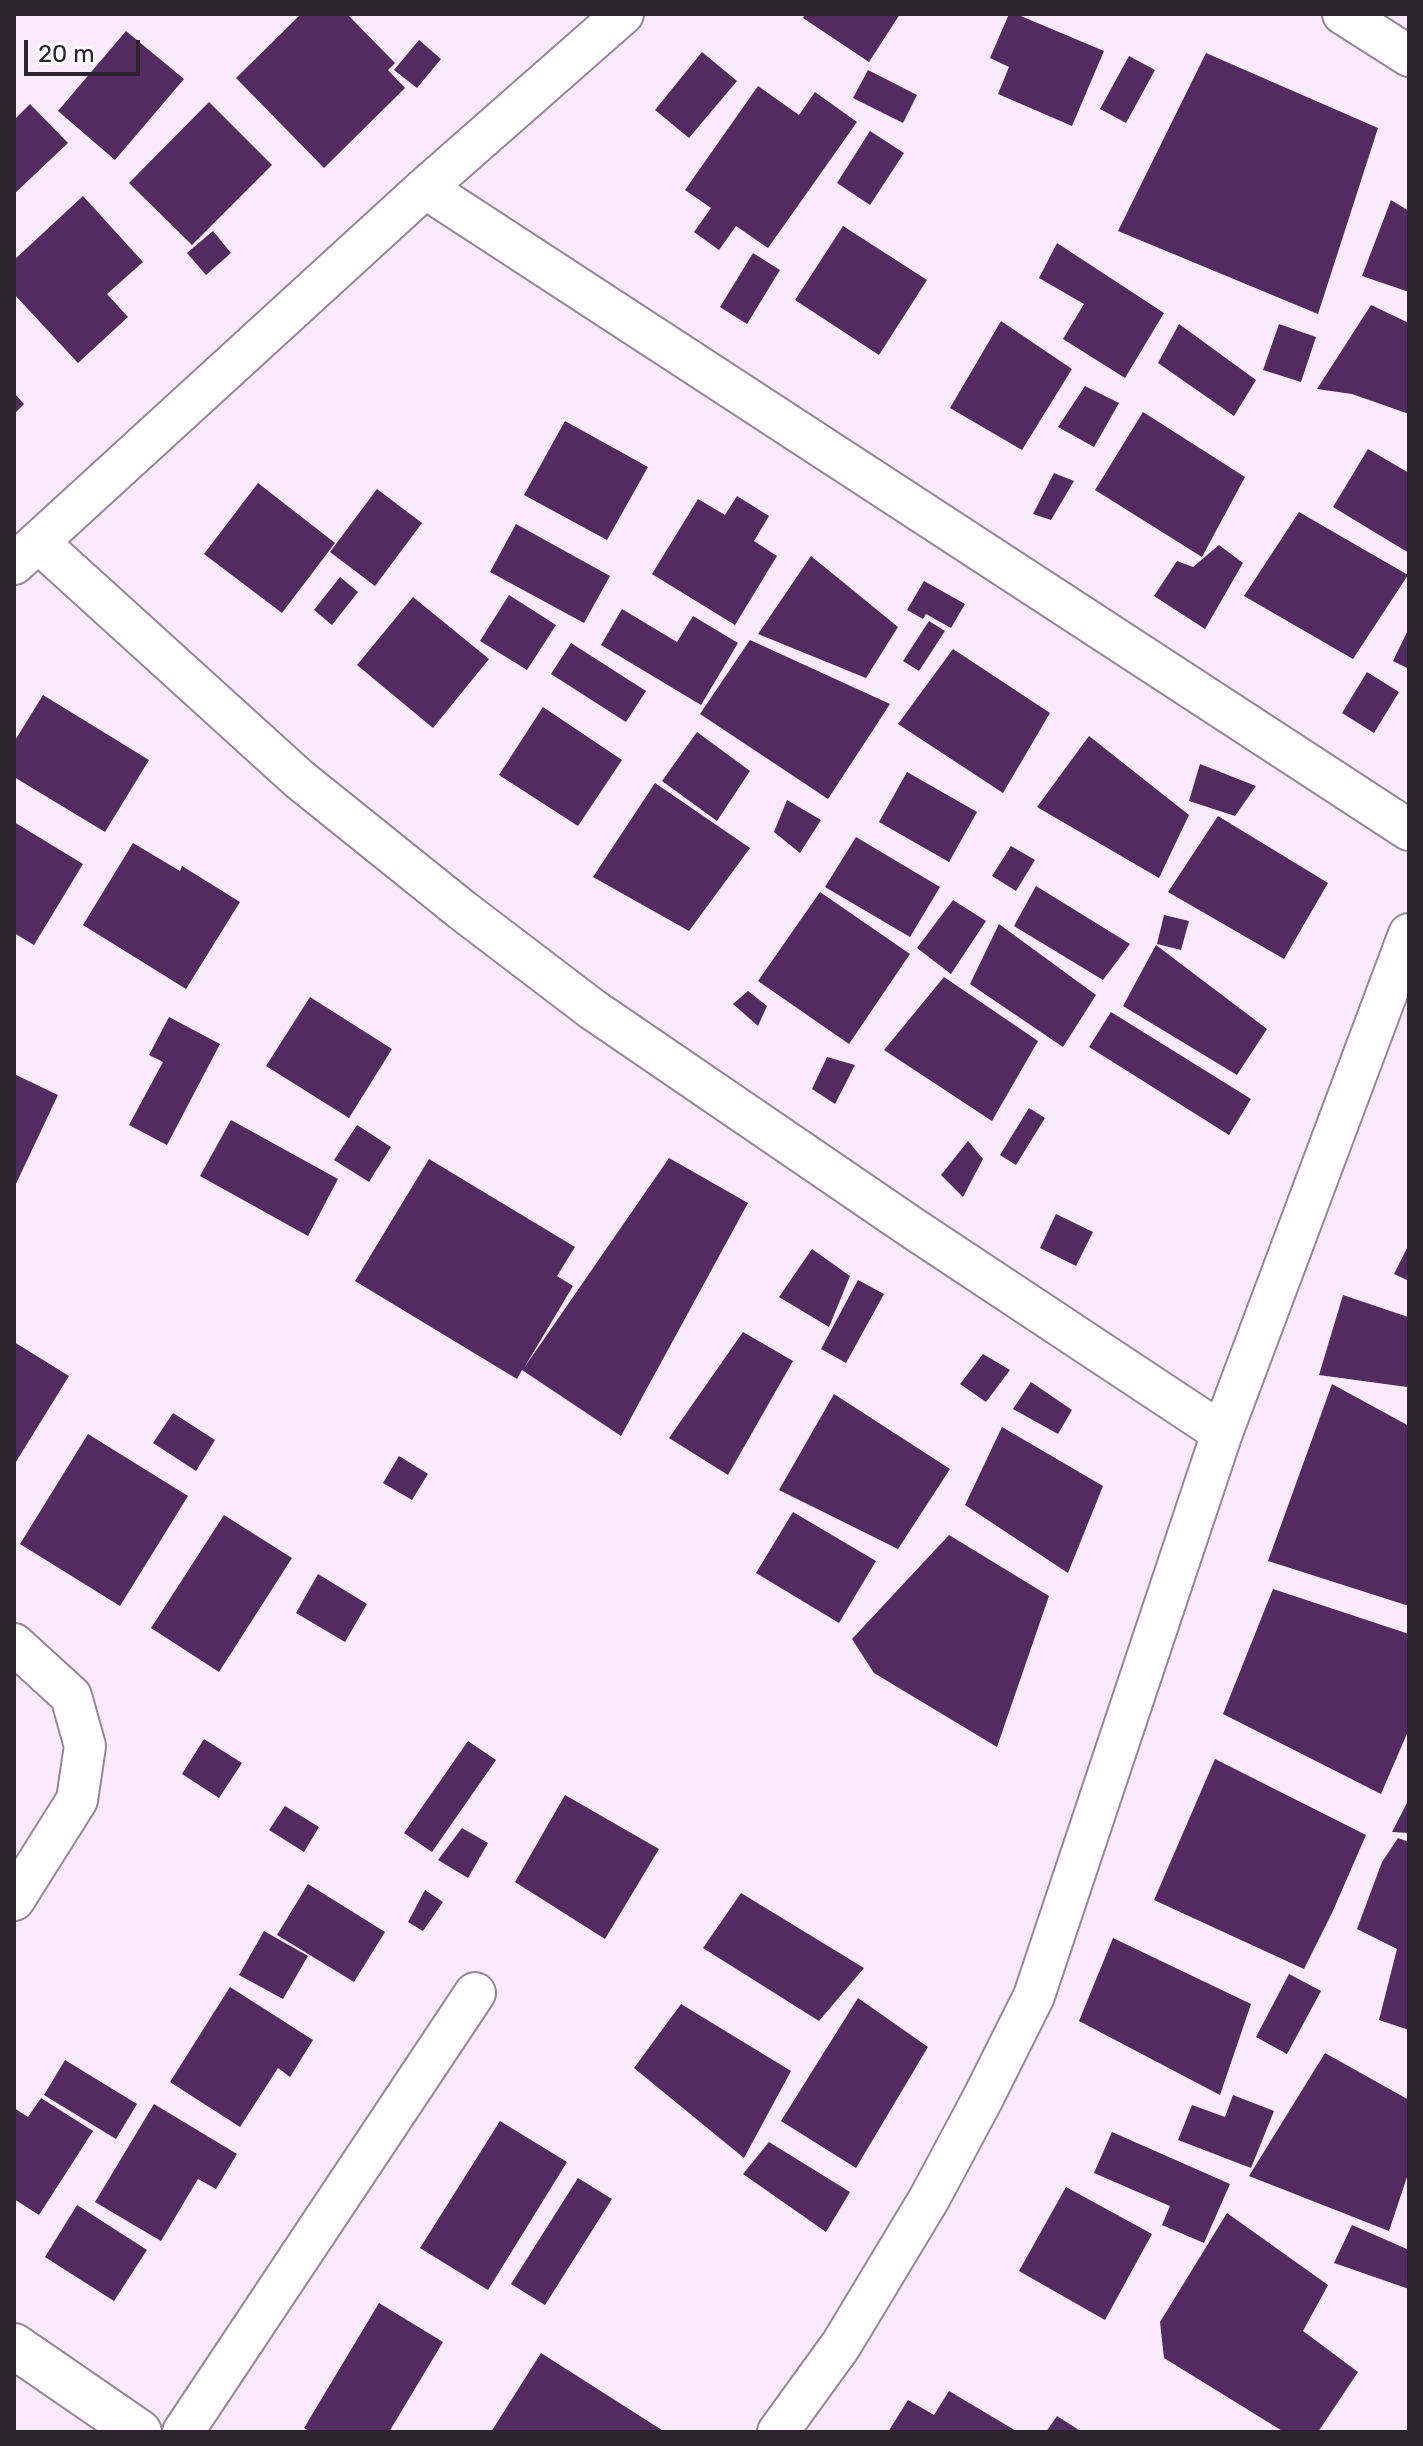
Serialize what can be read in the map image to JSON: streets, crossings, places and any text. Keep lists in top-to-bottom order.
{
  "scale_bar": "20 m"
}
